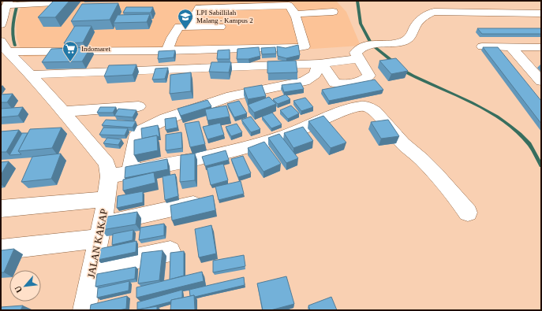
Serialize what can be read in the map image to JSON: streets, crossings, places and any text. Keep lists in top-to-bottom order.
{
  "streets": {
    "street": ["JALAN KAKAP"]
  },
  "places": {
    "school or university": ["LPI Sabillilah Malang - Kampus 2"],
    "supermarket": ["Indomaret"]
  },
  "north": "bottom left"
}
